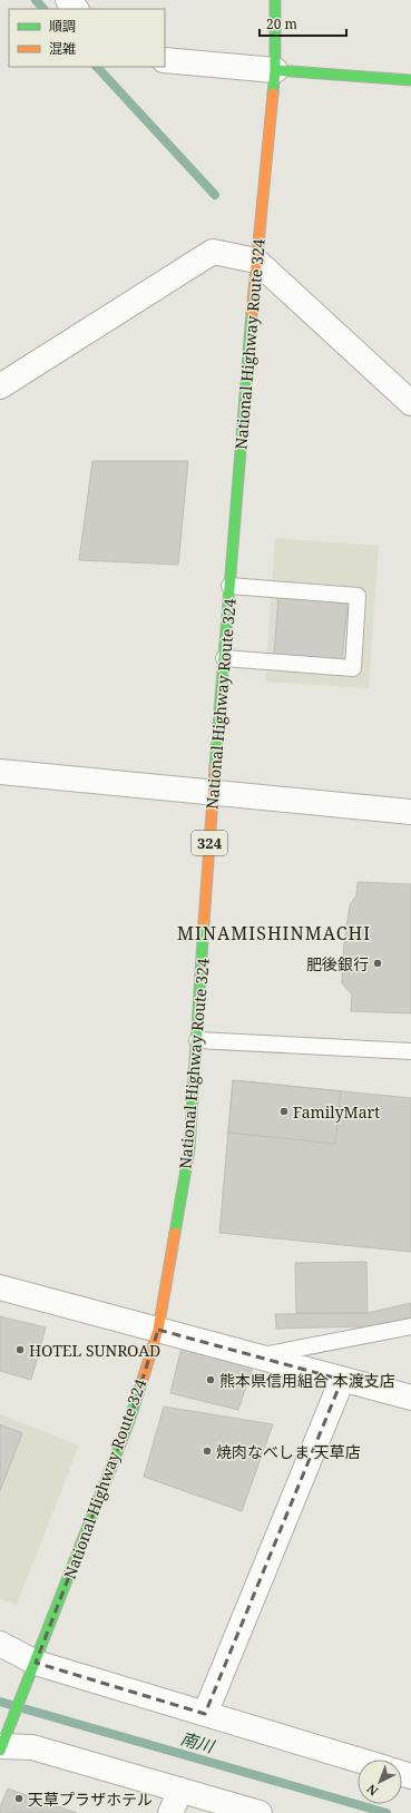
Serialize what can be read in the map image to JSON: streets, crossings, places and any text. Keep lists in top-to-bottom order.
{
  "streets": {
    "main road": ["National Highway Route 324", "324"]
  },
  "districts": ["MINAMISHINMACHI"],
  "water": ["南川"],
  "places": [
    "肥後銀行",
    "FamilyMart",
    "HOTEL SUNROAD",
    "熊本県信用組合 本渡支店",
    "焼肉なべしま 天草店",
    "天草プラザホテル"
  ],
  "legend": ["順調", "混雑"],
  "scale_bar": "20 m",
  "north": "bottom left"
}
